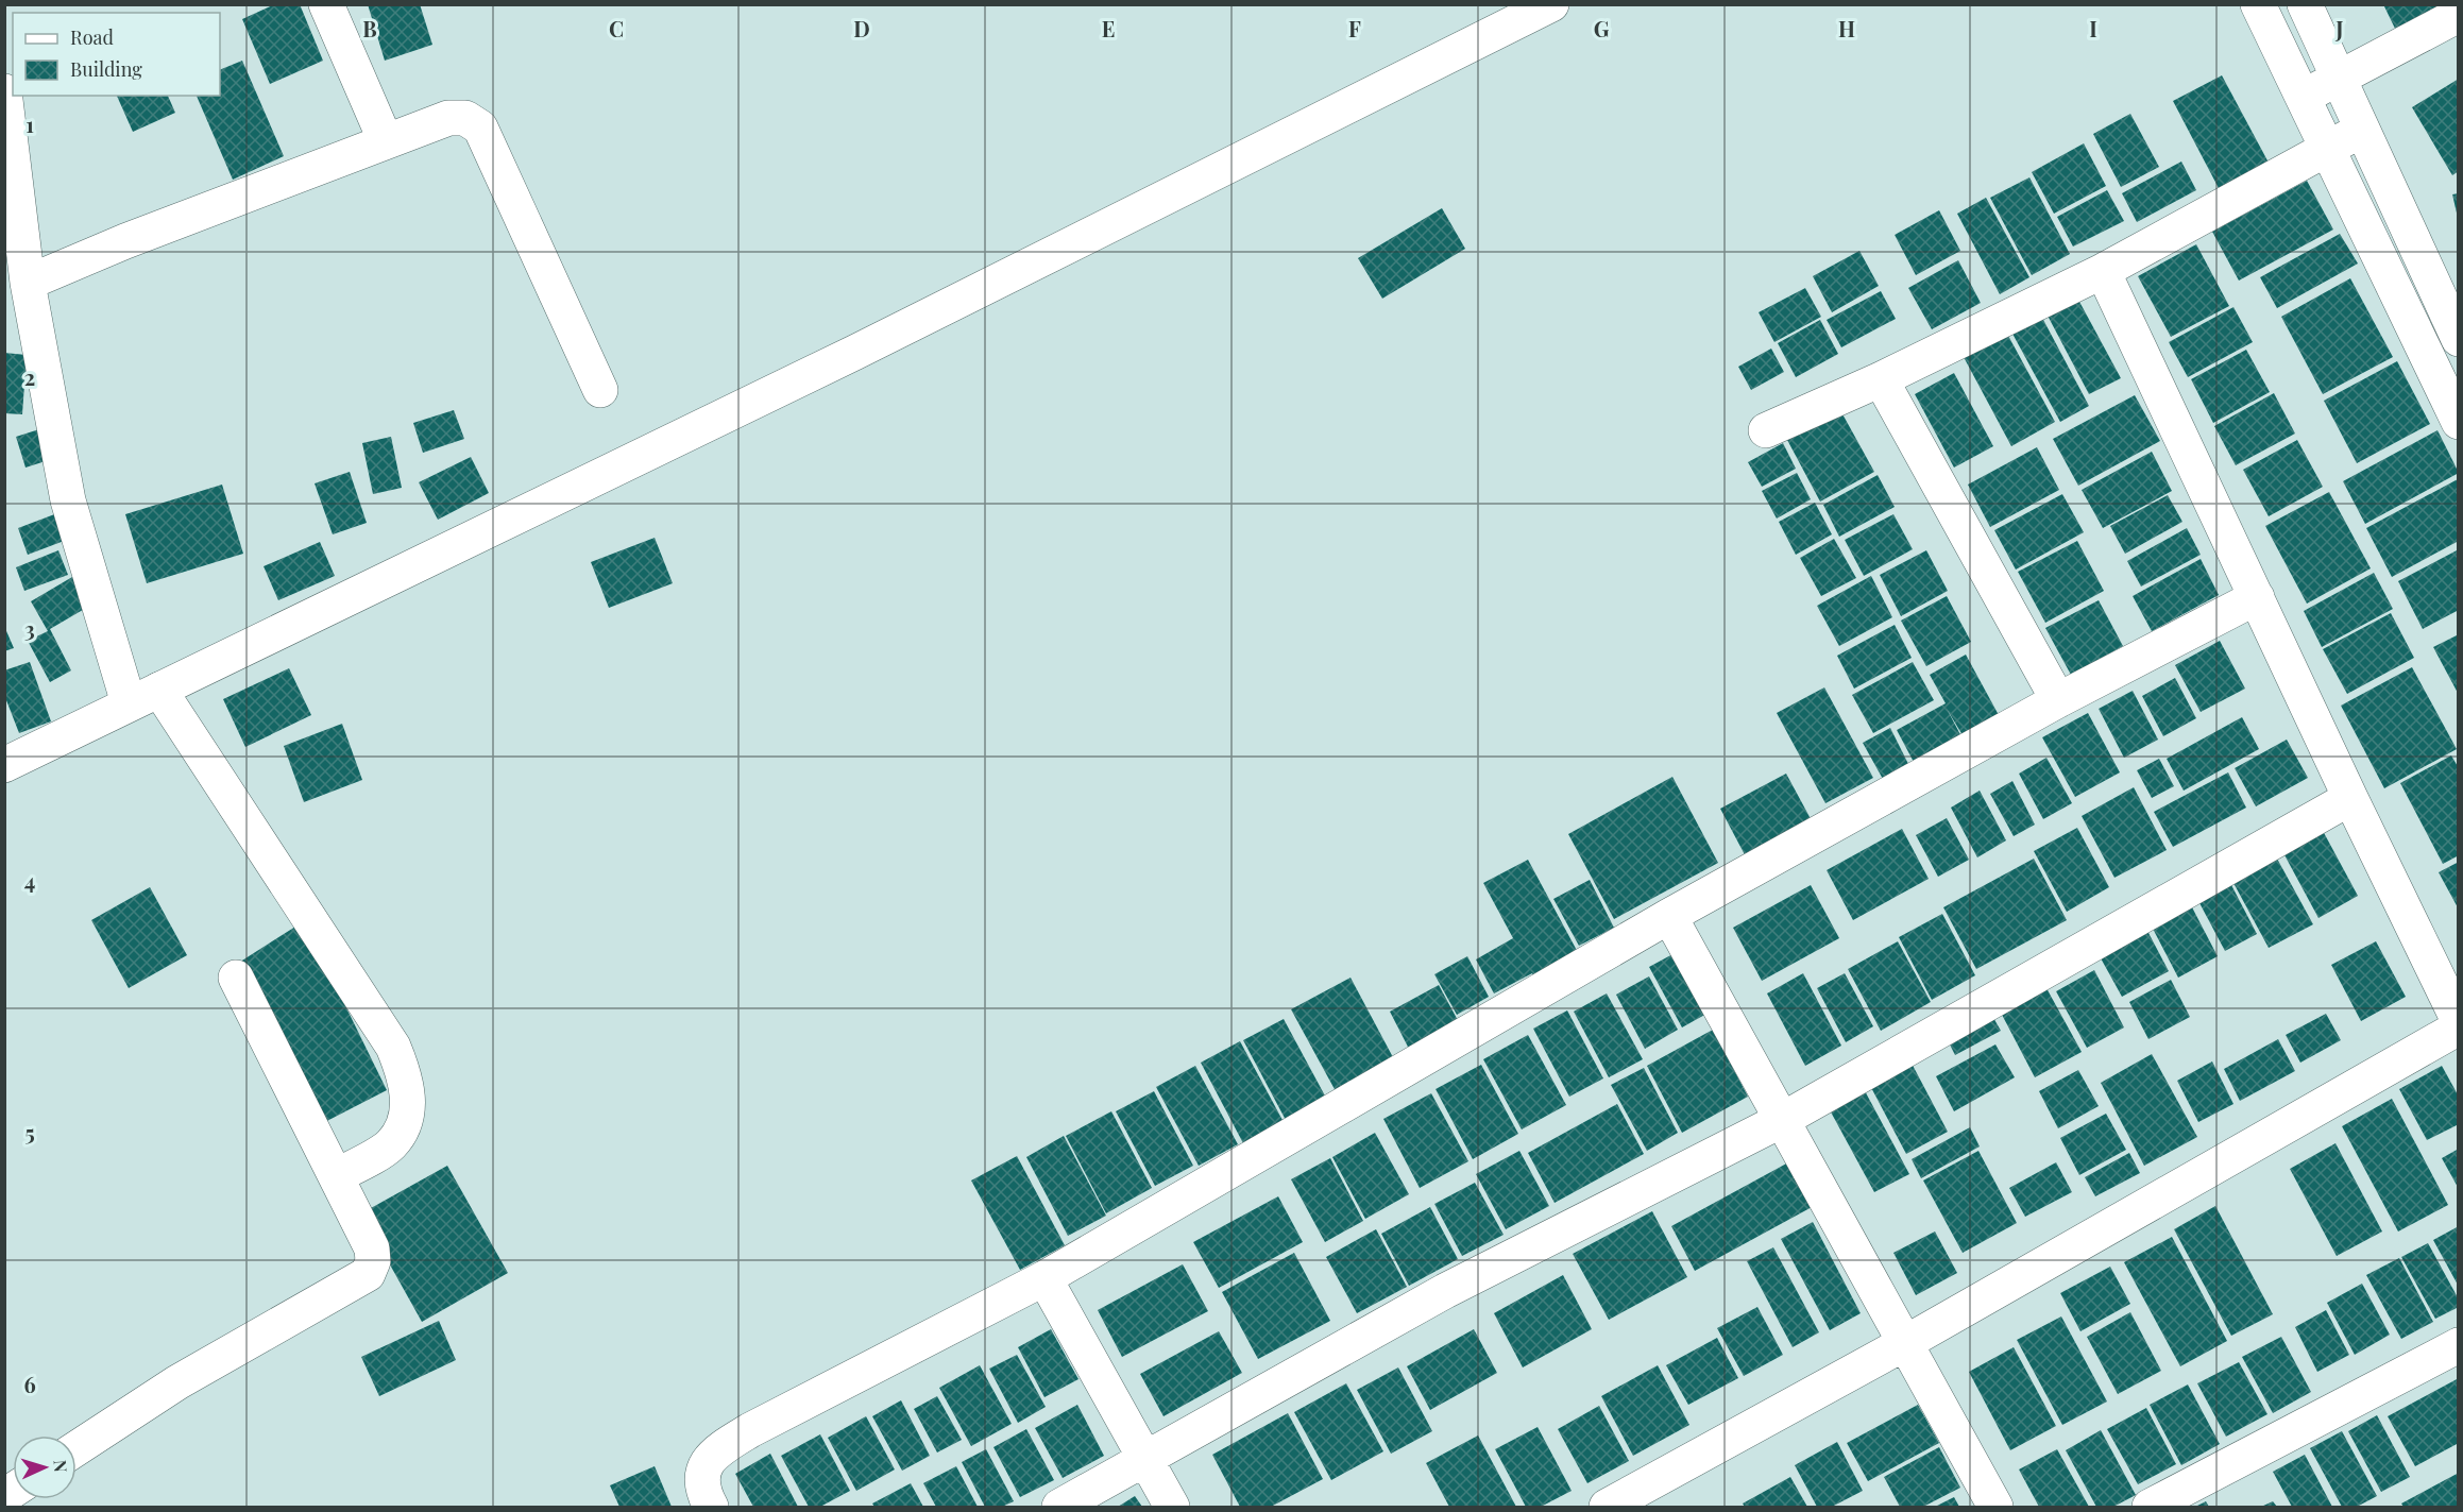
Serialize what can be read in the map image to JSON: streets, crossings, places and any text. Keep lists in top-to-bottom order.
{
  "legend": ["Road", "Building"],
  "north": "right",
  "grid": {
    "columns": [
      "B",
      "C",
      "D",
      "E",
      "F",
      "G",
      "H",
      "I",
      "J"
    ],
    "rows": [
      "1",
      "2",
      "3",
      "4",
      "5",
      "6"
    ]
  }
}
